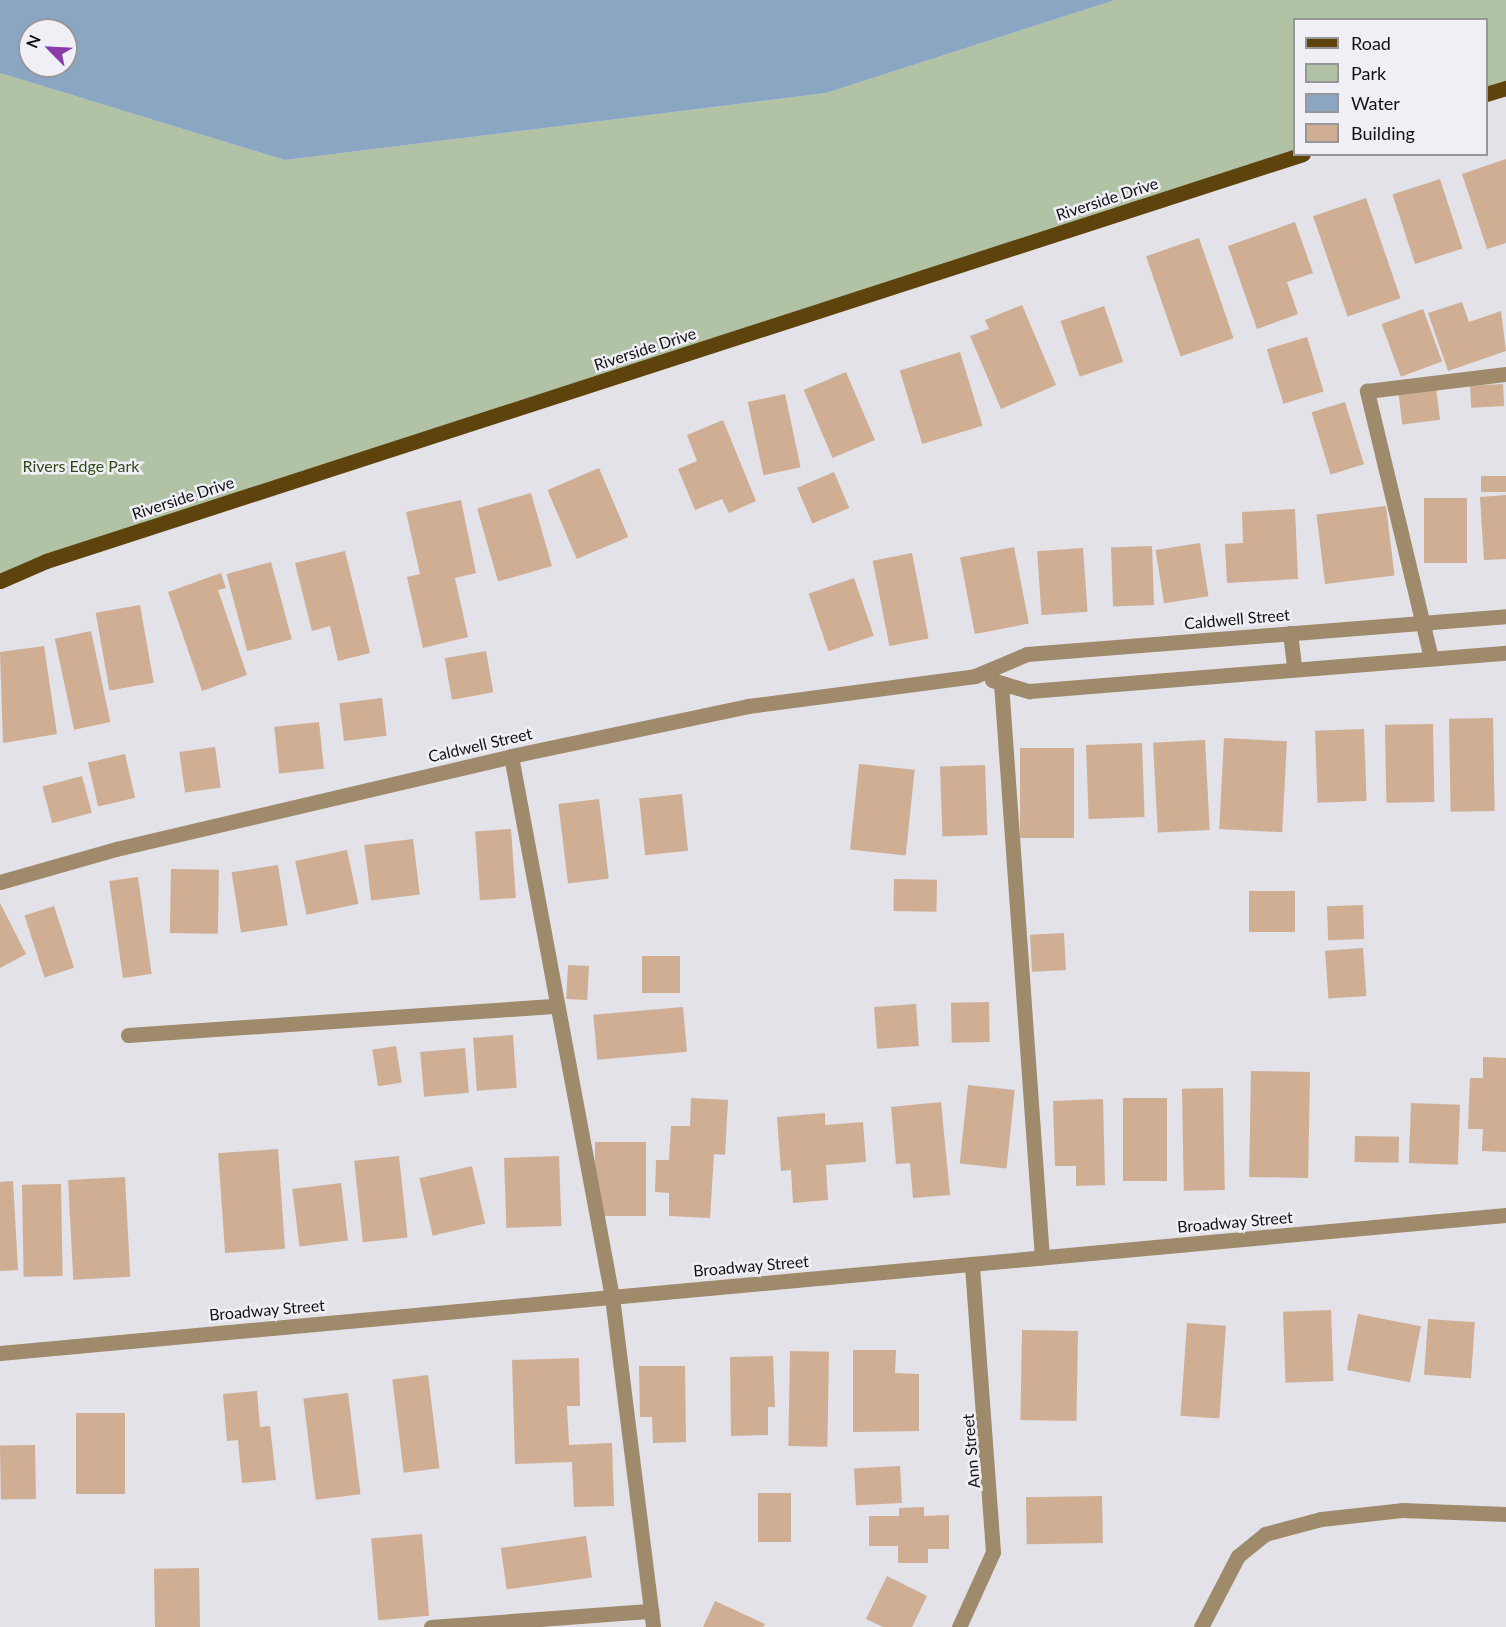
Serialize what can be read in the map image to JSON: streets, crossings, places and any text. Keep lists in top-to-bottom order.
{
  "streets": {
    "main road": ["Riverside Drive"],
    "street": ["Caldwell Street", "Broadway Street", "Ann Street"]
  },
  "crossings": [
    ["Broadway Street", "Ann Street"]
  ],
  "parks": ["Rivers Edge Park"],
  "legend": [
    "Road",
    "Park",
    "Water",
    "Building"
  ],
  "north": "top left"
}
